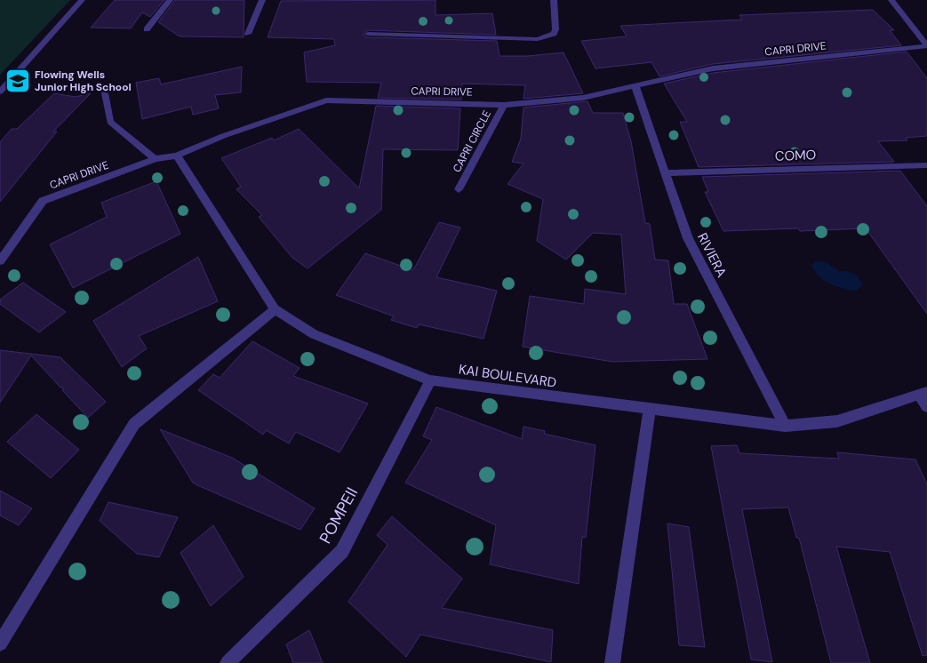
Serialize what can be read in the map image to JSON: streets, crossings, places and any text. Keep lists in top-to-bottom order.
{
  "streets": {
    "street": [
      "CAPRI DRIVE",
      "CAPRI CIRCLE",
      "COMO",
      "RIVIERA",
      "KAI BOULEVARD",
      "POMPEII"
    ]
  },
  "crossings": [
    ["CAPRI DRIVE", "CAPRI CIRCLE"],
    ["CAPRI DRIVE", "RIVIERA"],
    ["CAPRI DRIVE", "KAI BOULEVARD"],
    ["COMO", "RIVIERA"],
    ["RIVIERA", "KAI BOULEVARD"],
    ["KAI BOULEVARD", "POMPEII"]
  ],
  "places": {
    "school or university": ["Flowing Wells Junior High School"]
  }
}
